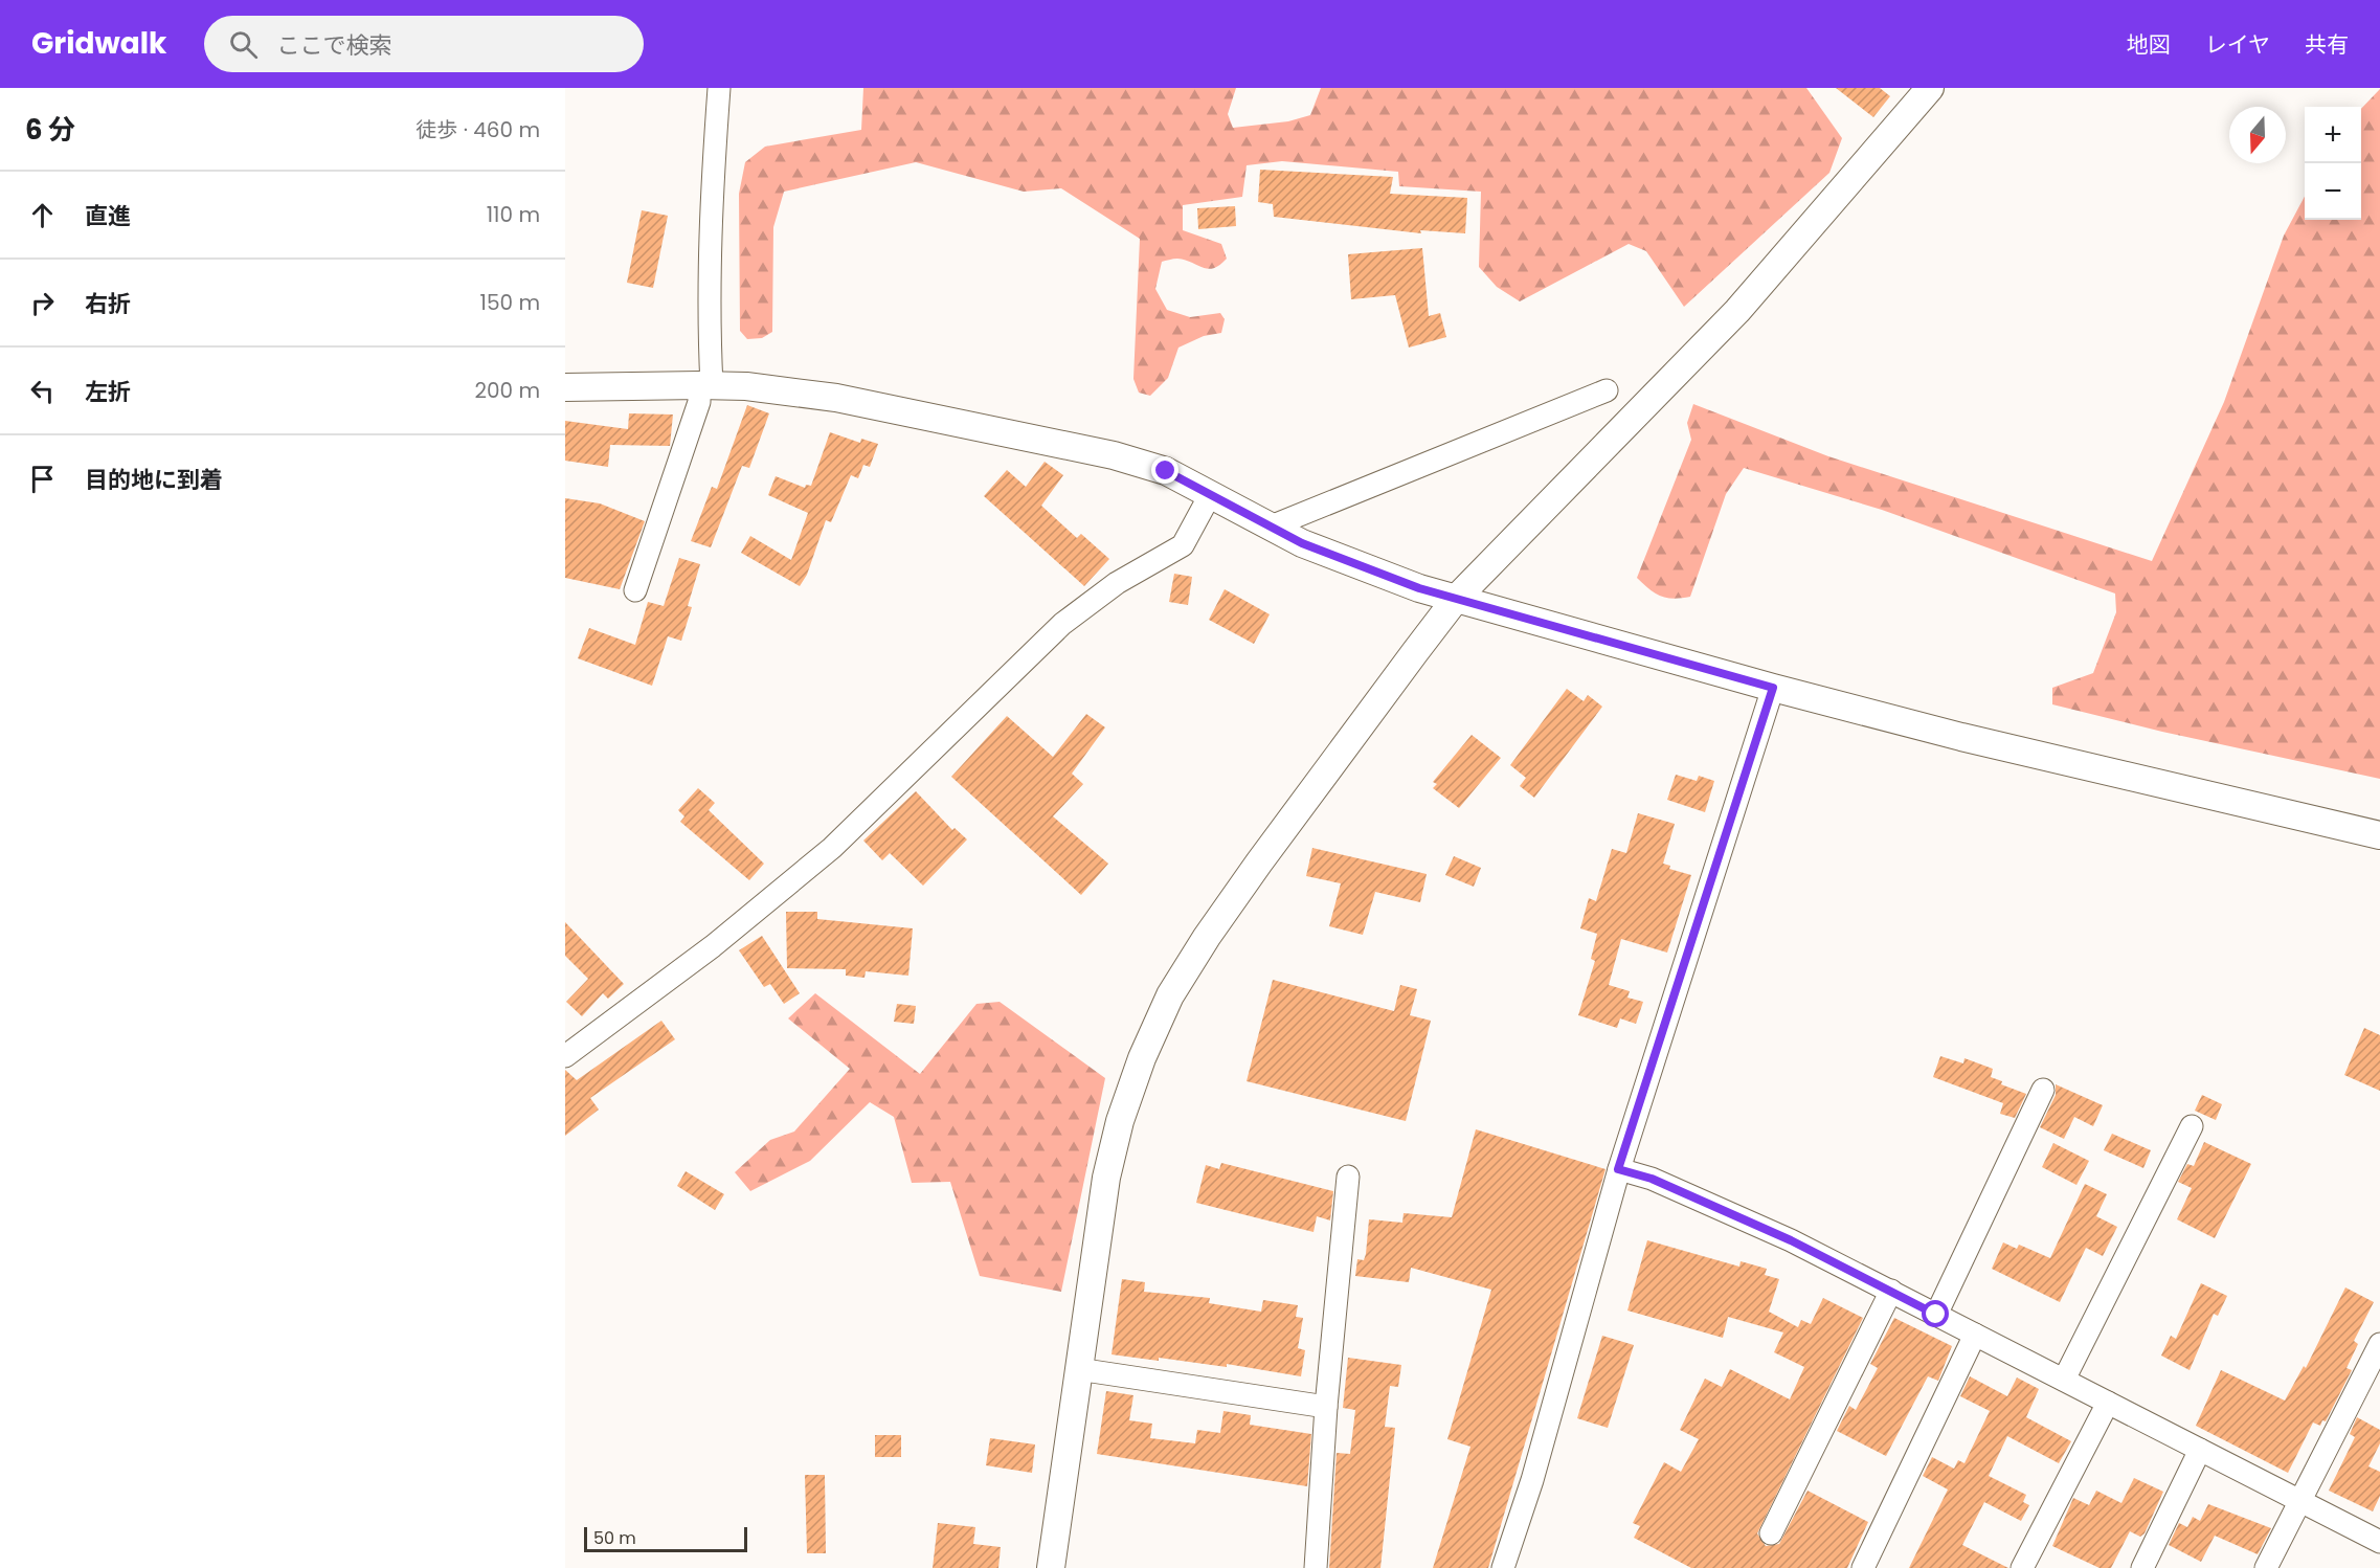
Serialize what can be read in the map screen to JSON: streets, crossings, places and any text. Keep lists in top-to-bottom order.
{
  "scale_bar": "50 m",
  "north": "bottom",
  "page": {
    "header": "Gridwalk",
    "search": "ここで検索",
    "nav": ["地図", "レイヤ", "共有"],
    "heading": ["6 分", "徒歩 · 460 m"],
    "map_buttons": ["+", "−"],
    "list": [
      ["直進", "110 m"],
      ["右折", "150 m"],
      ["左折", "200 m"],
      "目的地に到着"
    ],
    "scale": "50 m"
  }
}
